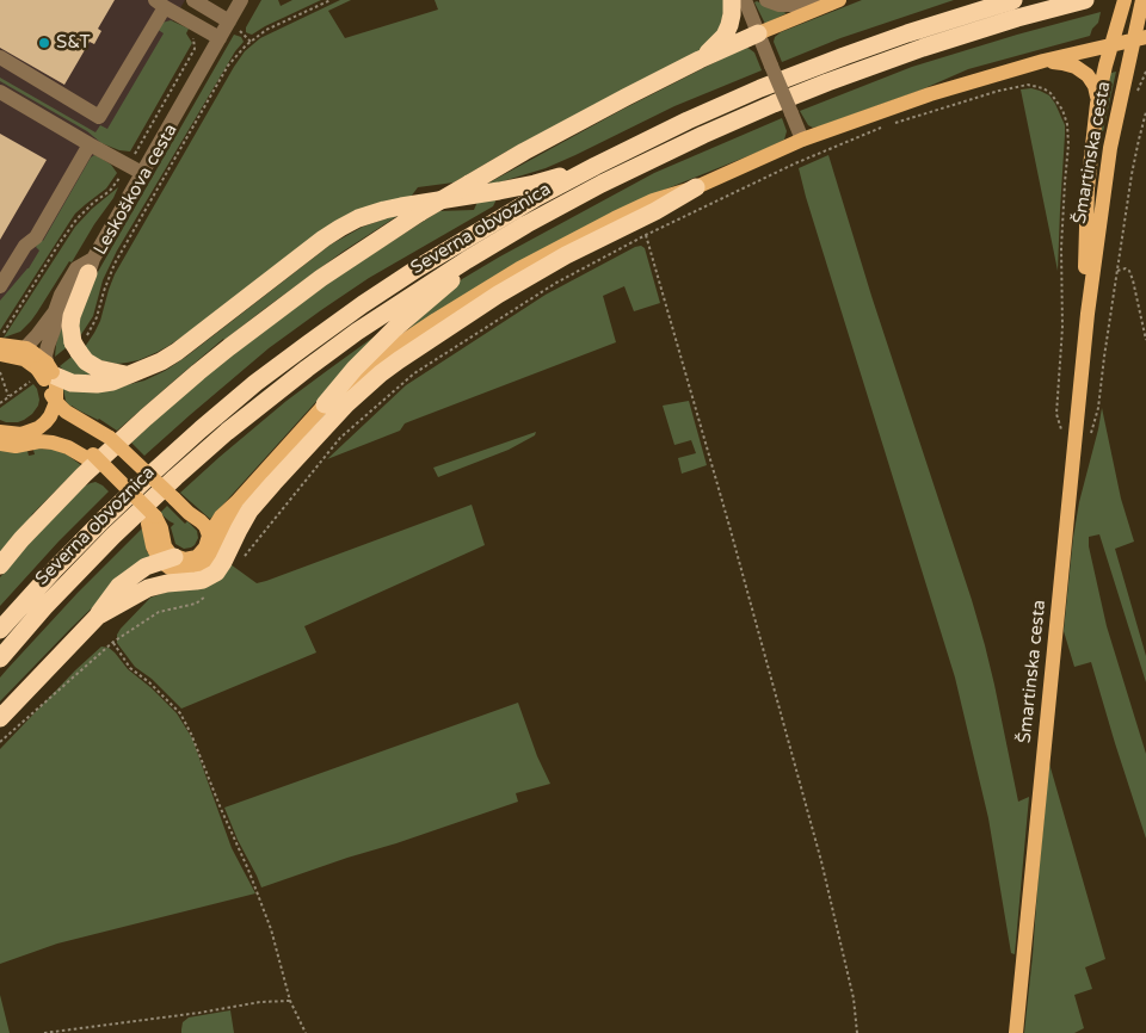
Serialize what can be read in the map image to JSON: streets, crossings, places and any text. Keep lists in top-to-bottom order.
{
  "streets": {
    "highway": ["Severna obvoznica"],
    "main road": ["Šmartinska cesta"],
    "street": ["Leskoškova cesta"]
  },
  "places": ["S&T"]
}
